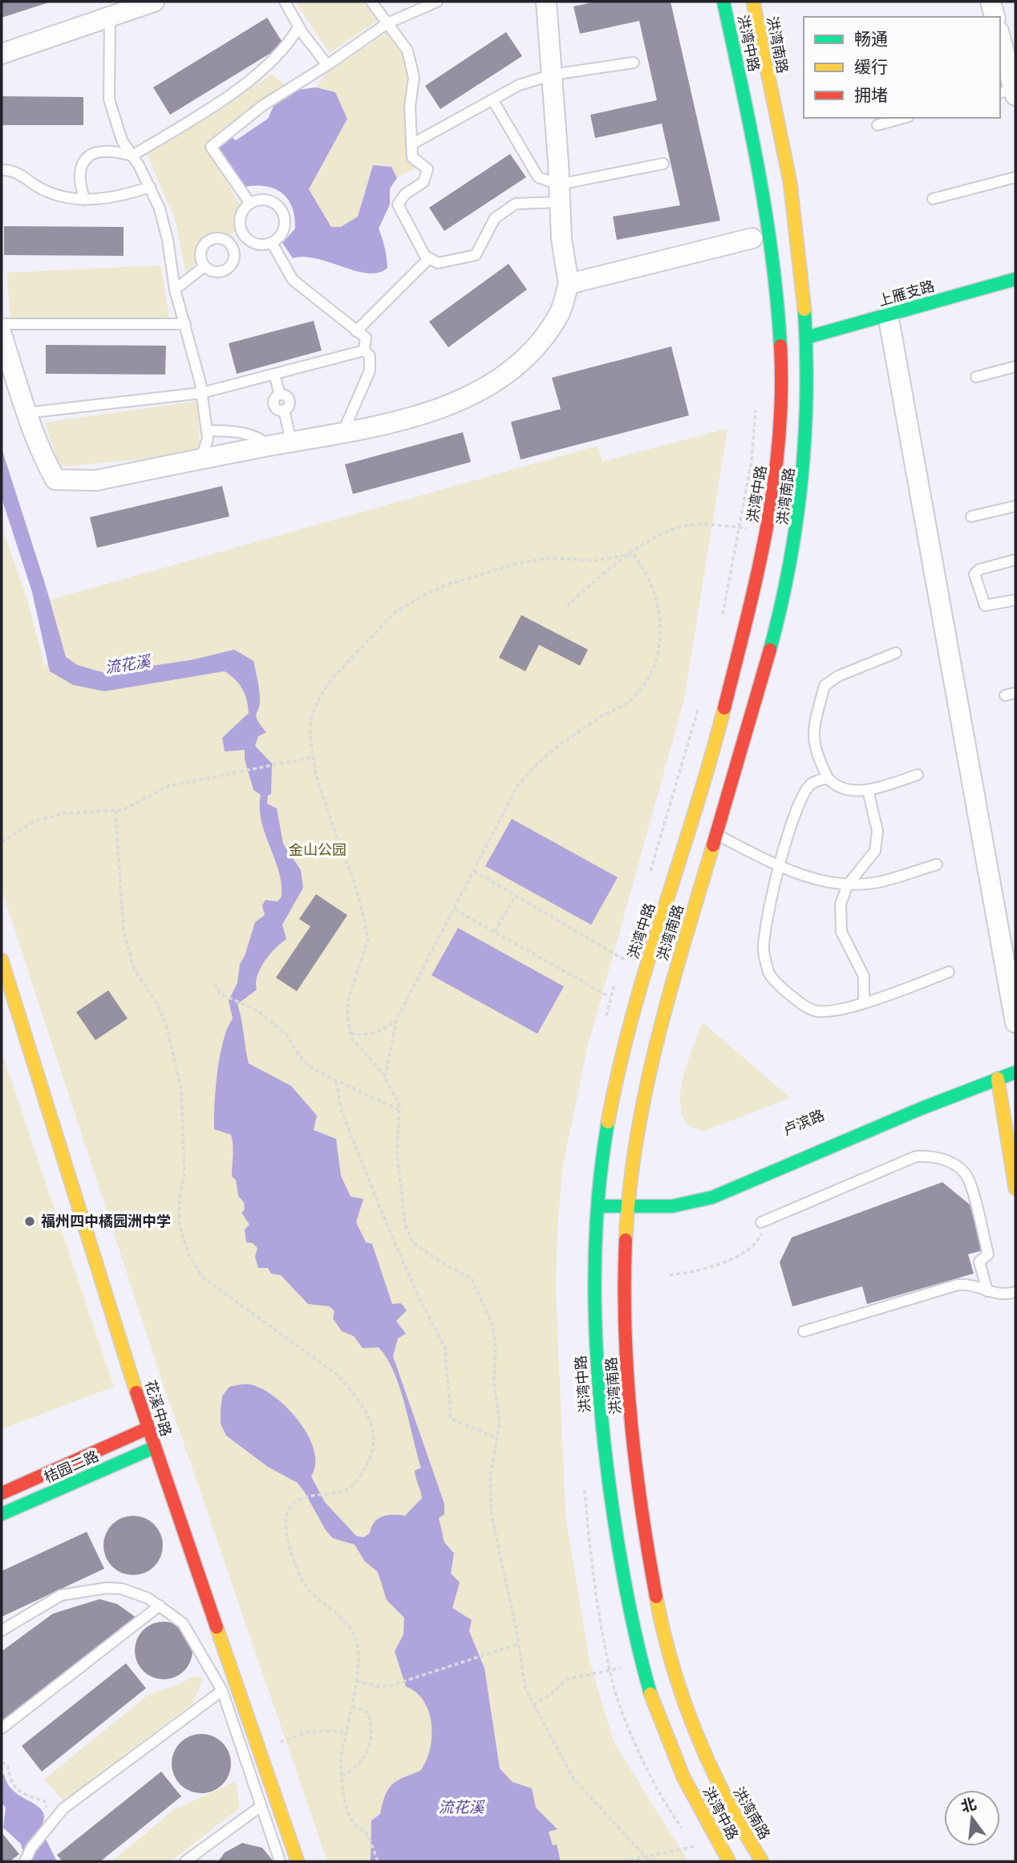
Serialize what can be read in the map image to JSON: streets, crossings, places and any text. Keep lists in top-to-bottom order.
{
  "streets": {
    "main road": [
      "洪湾中路",
      "洪湾南路",
      "上雁支路",
      "花溪中路",
      "桔园二路"
    ]
  },
  "crossings": [
    ["洪湾中路", "洪湾南路"],
    ["洪湾南路", "上雁支路"],
    ["花溪中路", "桔园二路"]
  ],
  "water": ["流花溪"],
  "parks": ["金山公园"],
  "places": ["福州四中橘园洲中学"],
  "legend": ["畅通", "缓行", "拥堵"],
  "north": "top"
}
